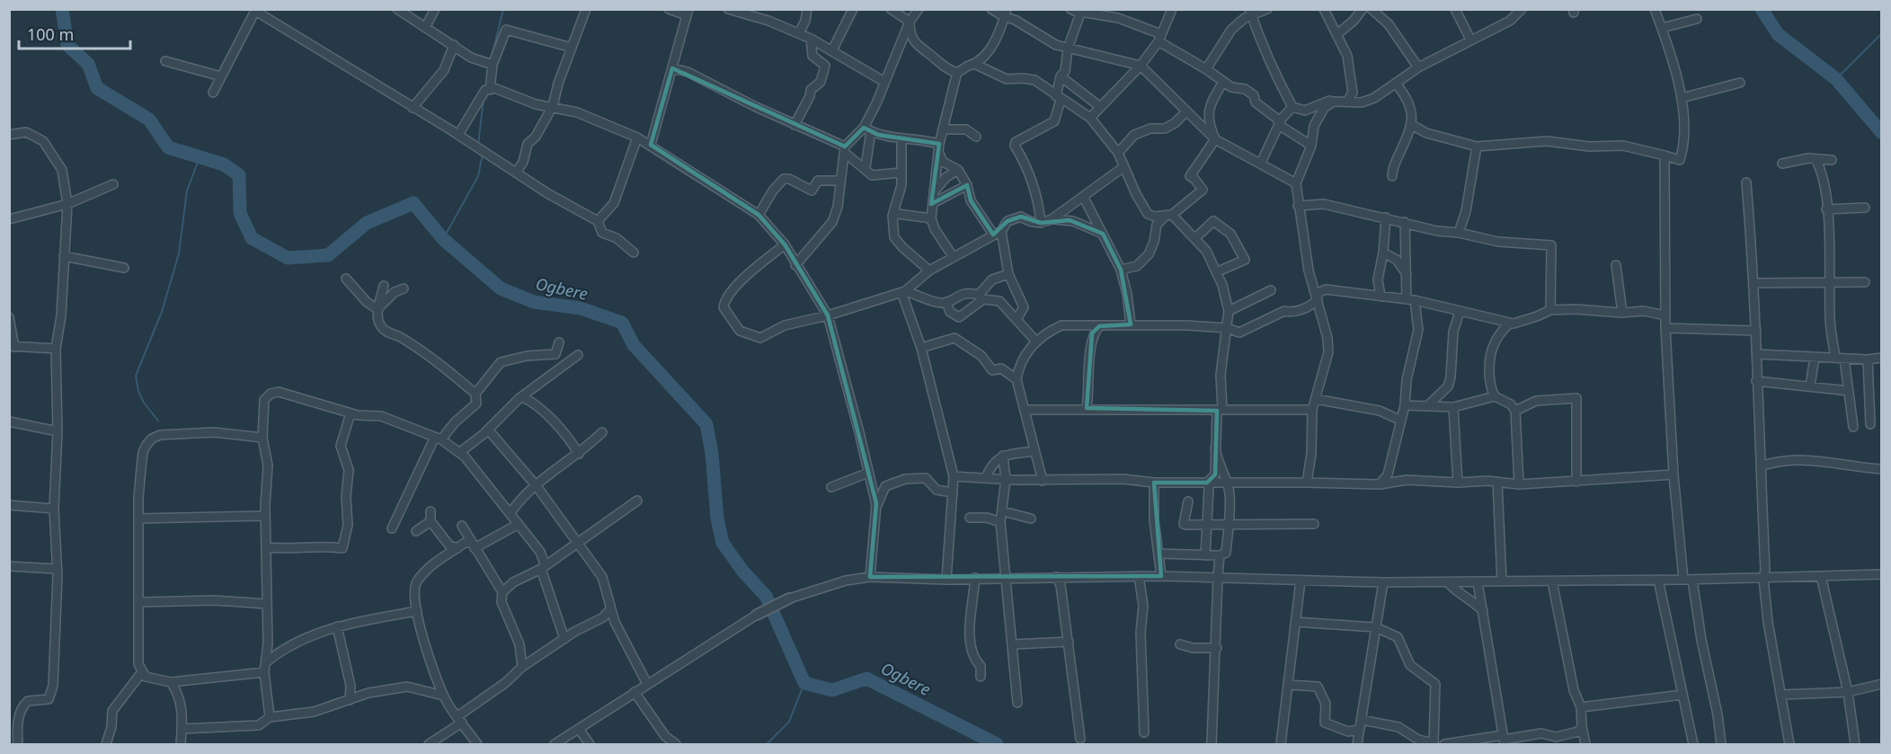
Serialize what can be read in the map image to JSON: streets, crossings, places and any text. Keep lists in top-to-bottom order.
{
  "water": ["Ogbere"],
  "scale_bar": "100 m"
}
